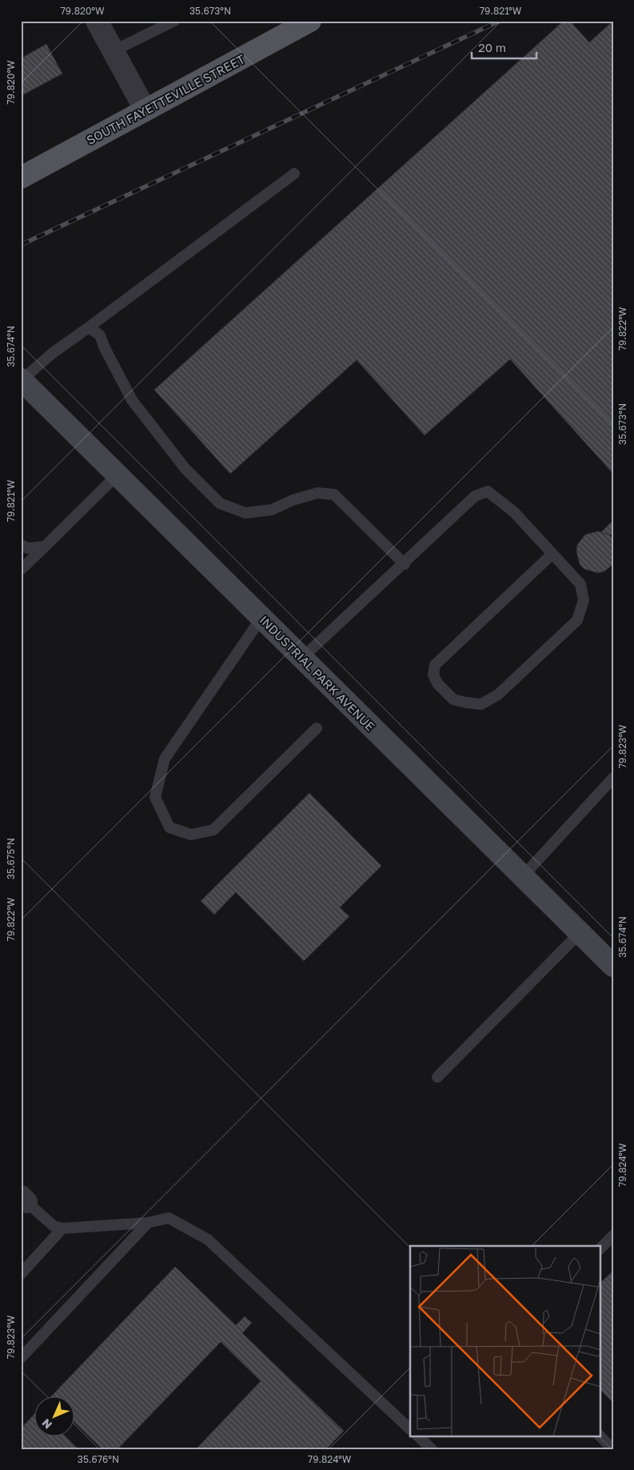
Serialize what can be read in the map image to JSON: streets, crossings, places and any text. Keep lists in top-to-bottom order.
{
  "streets": {
    "main road": ["SOUTH FAYETTEVILLE STREET"],
    "street": ["INDUSTRIAL PARK AVENUE"]
  },
  "scale_bar": "20 m",
  "north": "bottom left",
  "coordinates": [
    "79.820°W",
    "35.673°N",
    "79.821°W",
    "79.822°W",
    "35.674°N",
    "79.823°W",
    "35.675°N",
    "79.824°W",
    "35.676°N"
  ]
}
